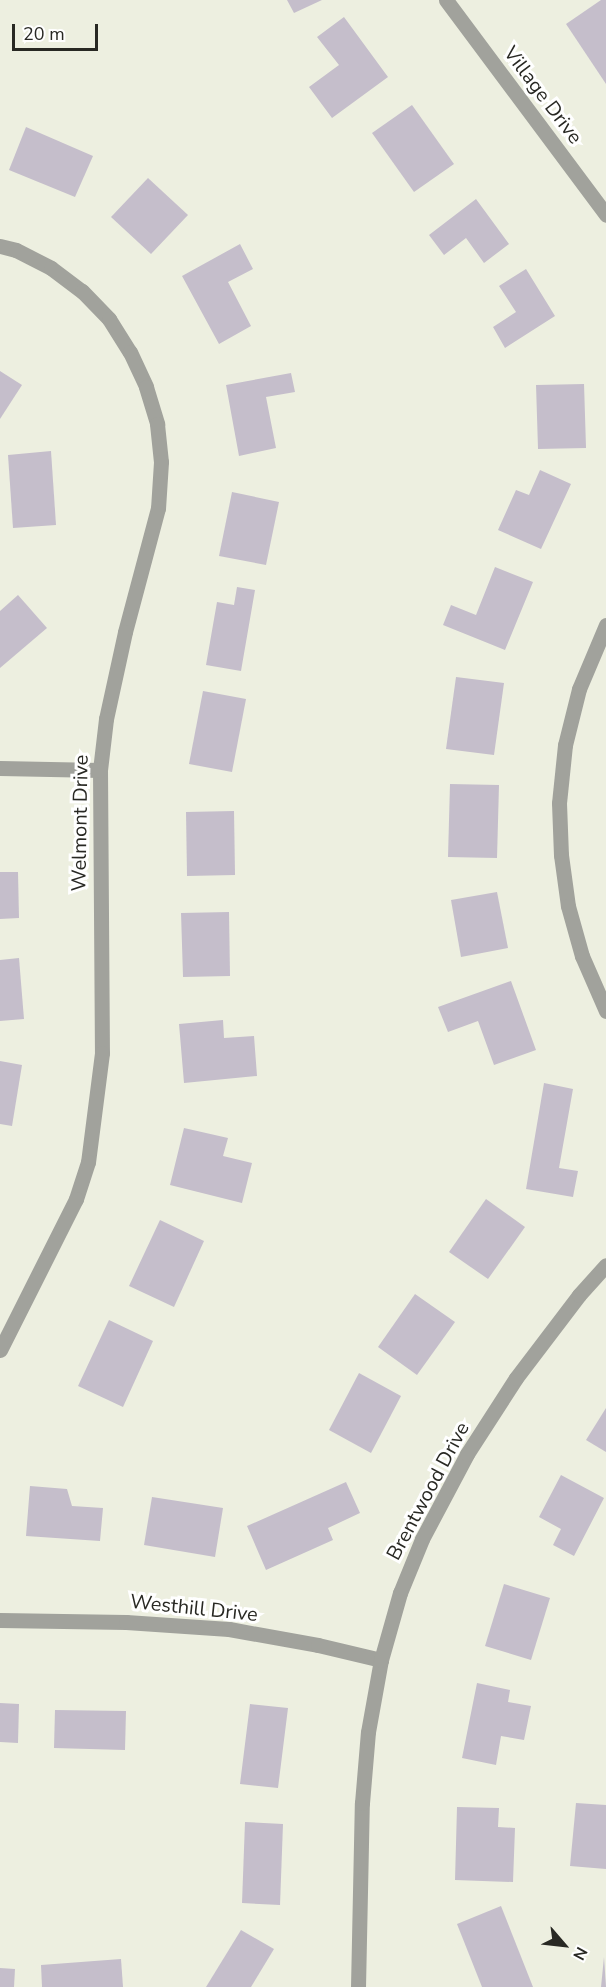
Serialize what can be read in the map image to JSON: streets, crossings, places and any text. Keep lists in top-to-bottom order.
{
  "streets": {
    "street": [
      "Village Drive",
      "Welmont Drive",
      "Brentwood Drive",
      "Westhill Drive"
    ]
  },
  "crossings": [
    ["Brentwood Drive", "Westhill Drive"]
  ],
  "scale_bar": "20 m",
  "north": "bottom right"
}
